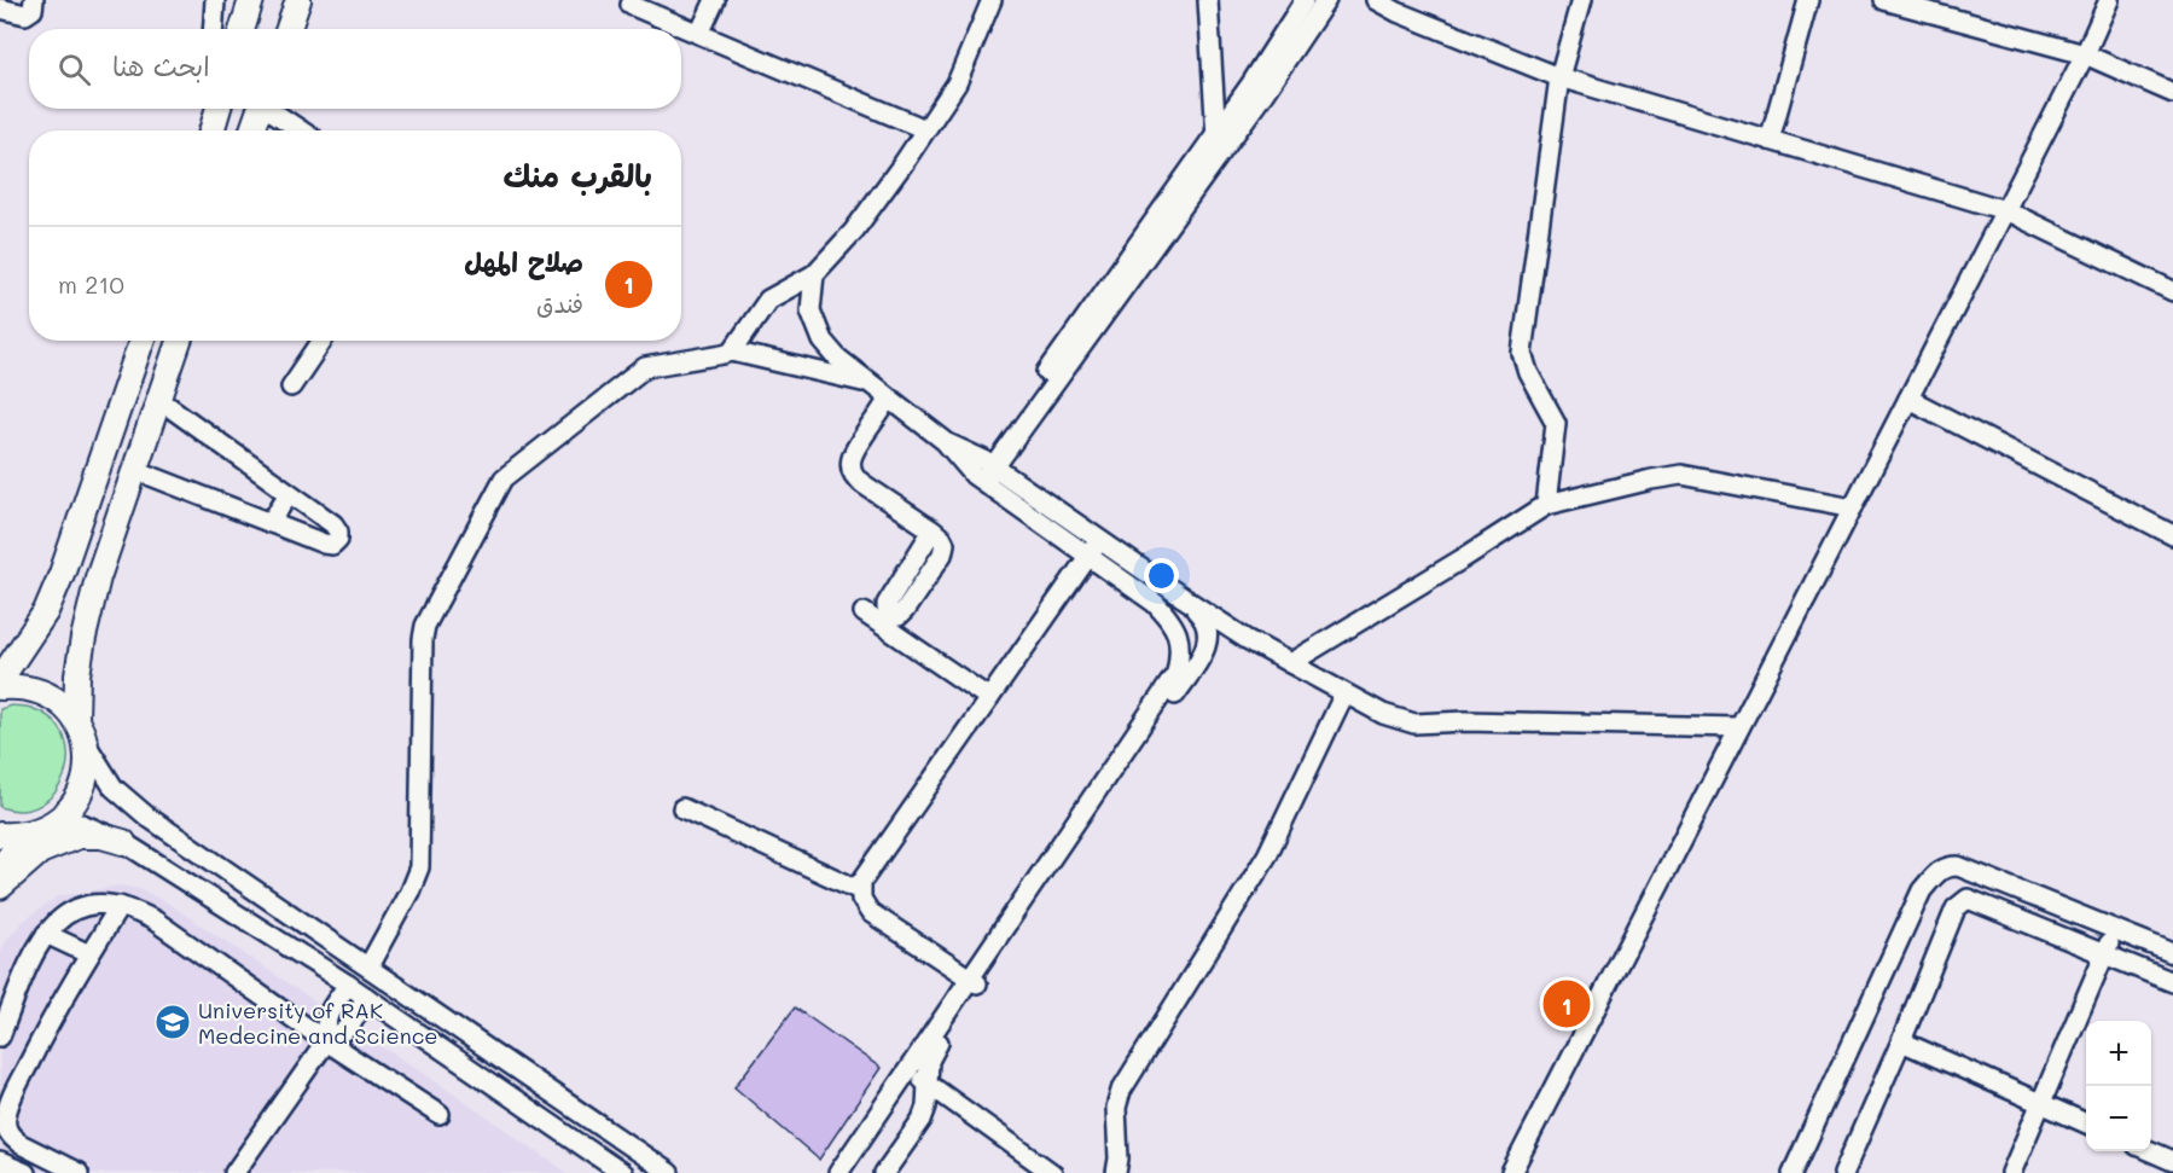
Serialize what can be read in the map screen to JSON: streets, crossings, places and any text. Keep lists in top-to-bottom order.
{
  "places": {
    "school or university": ["University of RAK Medecine and Science"]
  },
  "page": {
    "search": "ابحث هنا",
    "heading": "بالقرب منك",
    "list": [
      {
        "mark": "1",
        "name": "صلاح المهل",
        "note": "فندق",
        "value": "210 m"
      }
    ],
    "pins": "1",
    "map_buttons": ["+", "−"]
  }
}
